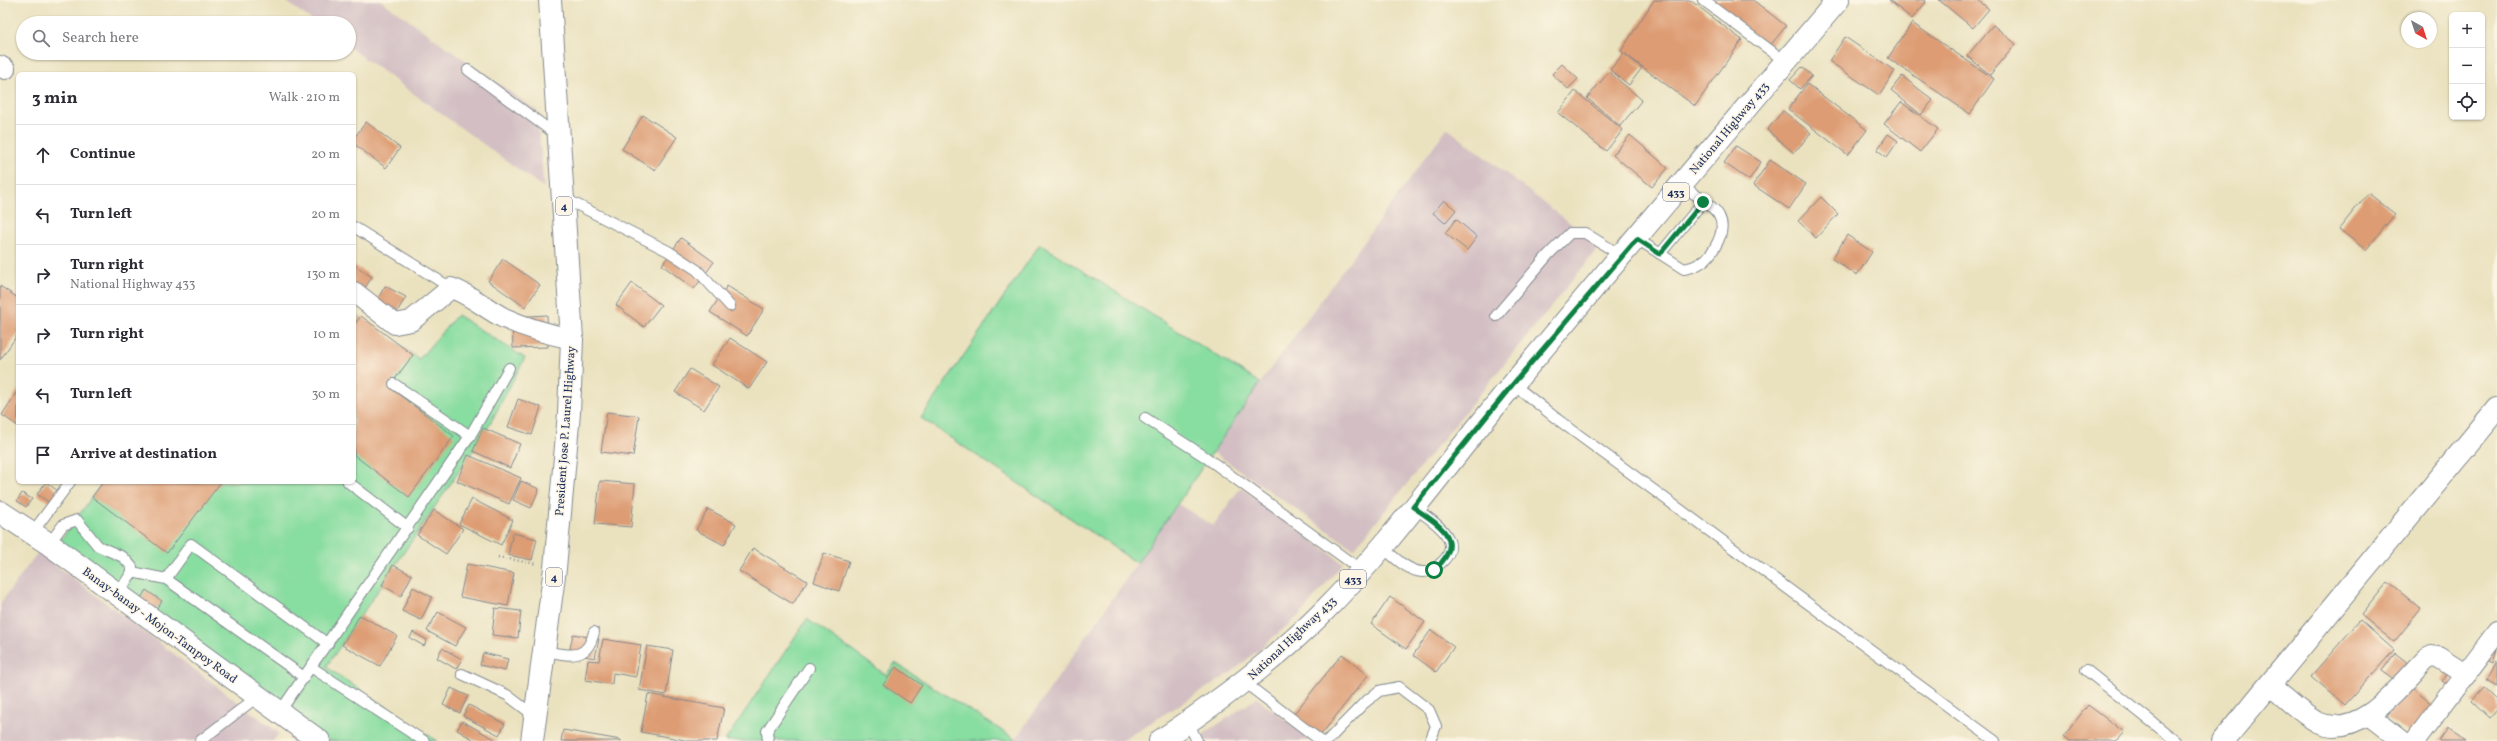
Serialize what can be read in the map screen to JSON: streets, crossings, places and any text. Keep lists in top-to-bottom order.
{
  "streets": {
    "main road": [
      "National Highway 433",
      "433",
      "4",
      "President Jose P. Laurel Highway",
      "Banay-banay - Mojon-Tampoy Road"
    ]
  },
  "north": "bottom right",
  "page": {
    "map_buttons": ["+", "−"],
    "search": "Search here",
    "heading": ["3 min", "Walk · 210 m"],
    "list": [
      ["Continue", "20 m"],
      ["Turn left", "20 m"],
      ["Turn right", "National Highway 433", "130 m"],
      ["Turn right", "10 m"],
      ["Turn left", "30 m"],
      "Arrive at destination"
    ]
  }
}
